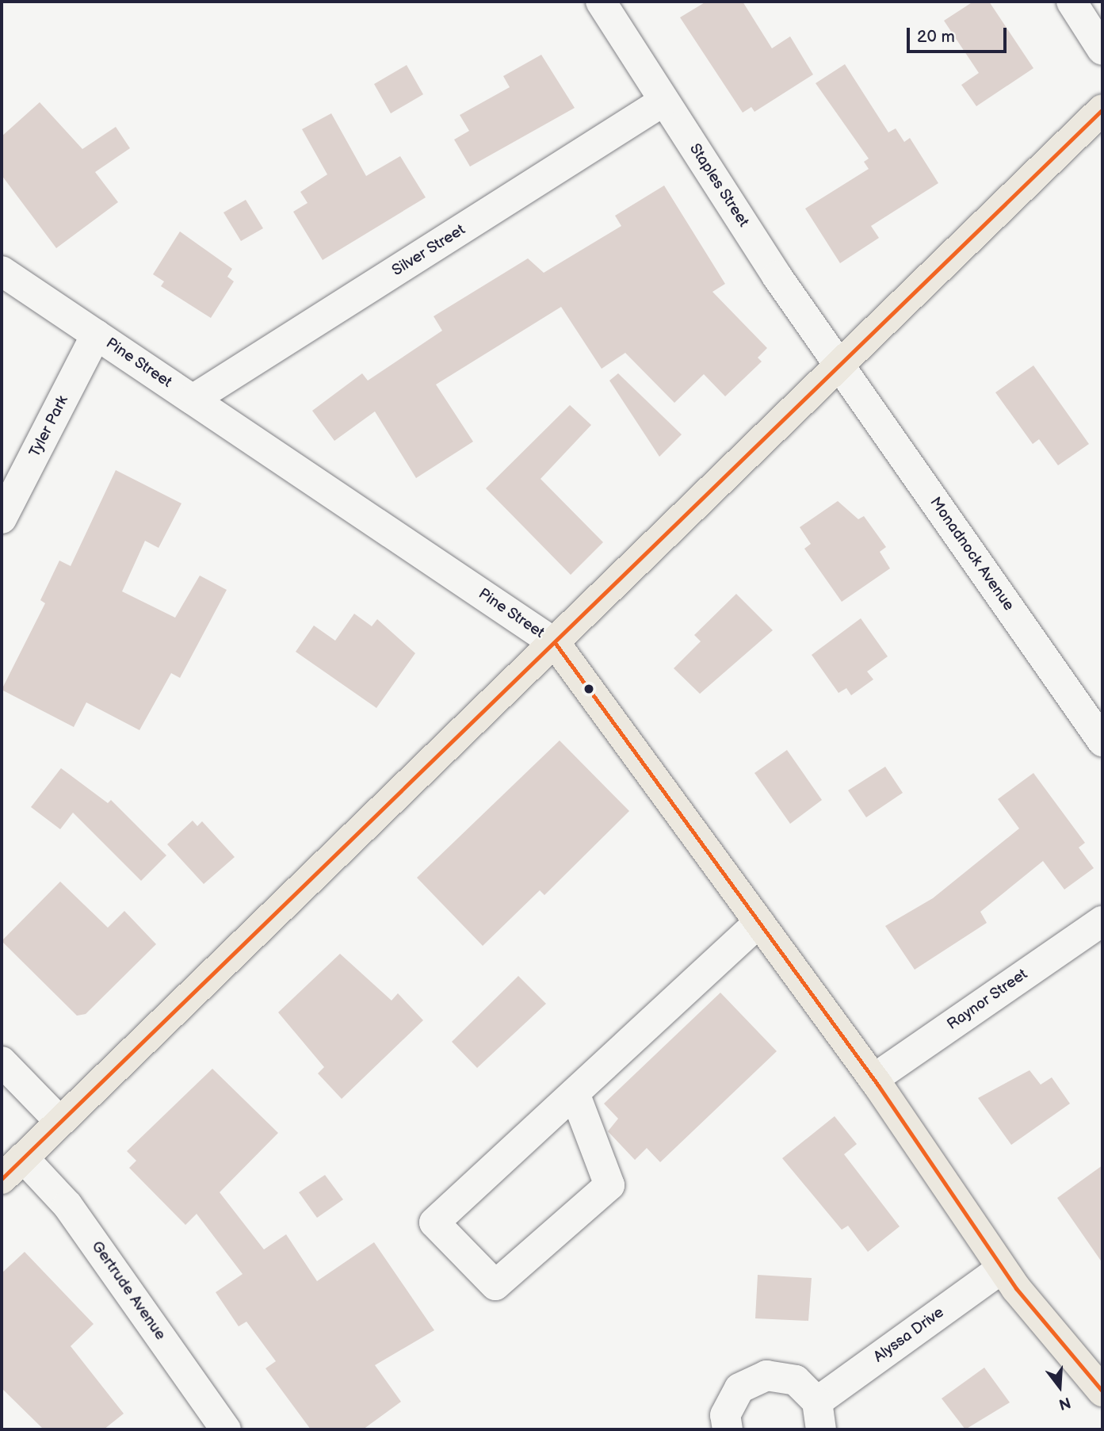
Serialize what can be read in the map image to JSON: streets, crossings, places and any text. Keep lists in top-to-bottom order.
{
  "streets": {
    "main road": ["Pine Street"],
    "street": [
      "Staples Street",
      "Silver Street",
      "Tyler Park",
      "Monadnock Avenue",
      "Raynor Street",
      "Gertrude Avenue",
      "Alyssa Drive"
    ]
  },
  "crossings": [
    ["Staples Street", "Silver Street"],
    ["Staples Street", "Monadnock Avenue"],
    ["Silver Street", "Pine Street"],
    ["Pine Street", "Tyler Park"],
    ["Pine Street", "Raynor Street"],
    ["Pine Street", "Alyssa Drive"]
  ],
  "scale_bar": "20 m",
  "north": "bottom"
}
